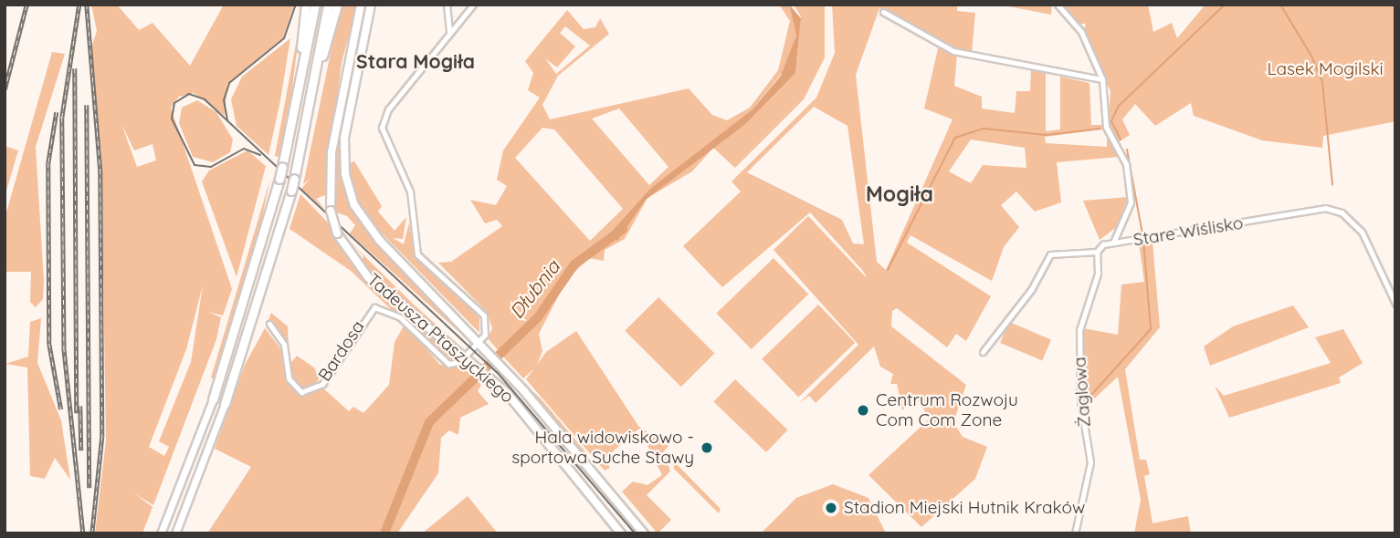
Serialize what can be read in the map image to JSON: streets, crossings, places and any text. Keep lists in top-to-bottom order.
{
  "streets": {
    "main road": ["Tadeusza Ptaszyckiego"],
    "street": ["Stare Wiślisko", "Bardosa", "Żaglowa"]
  },
  "crossings": [
    ["Stare Wiślisko", "Żaglowa"],
    ["Tadeusza Ptaszyckiego", "Bardosa"]
  ],
  "districts": ["Stara Mogiła", "Mogiła"],
  "water": ["Dłubnia"],
  "parks": ["Lasek Mogilski"],
  "places": ["Centrum Rozwoju Com Com Zone", "Hala widowiskowo - sportowa Suche Stawy", "Stadion Miejski Hutnik Kraków"]
}
